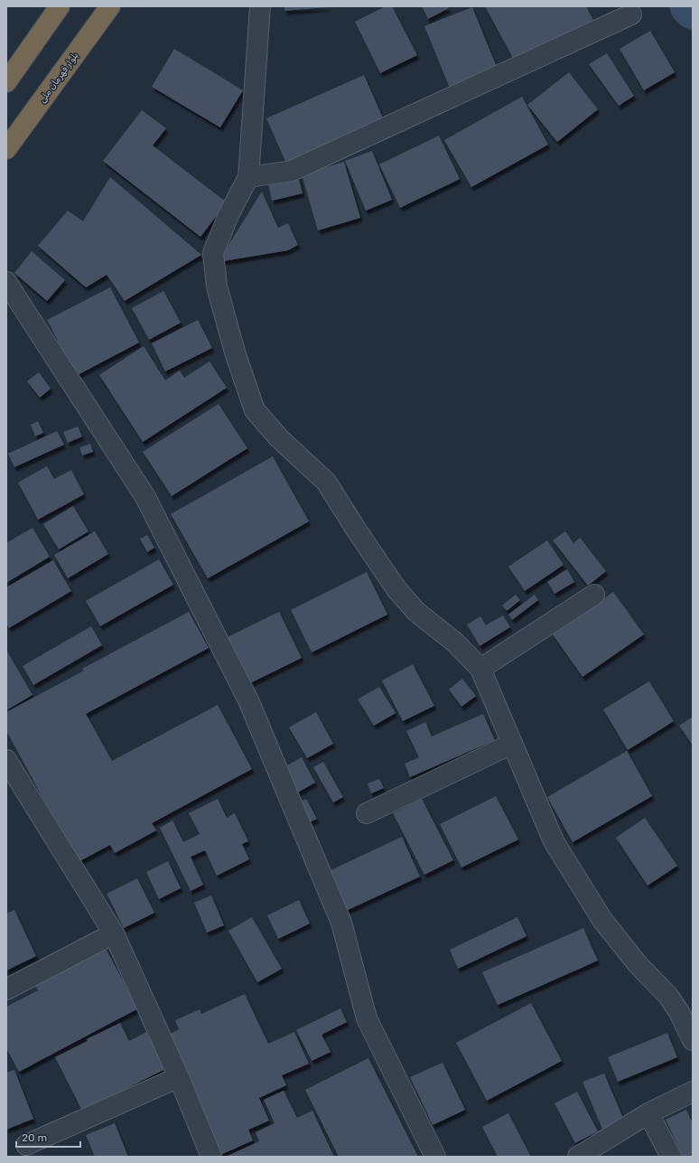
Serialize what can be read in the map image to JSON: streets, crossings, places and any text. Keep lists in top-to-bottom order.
{
  "streets": {
    "highway": ["بلوار قهرمان ملی"]
  },
  "scale_bar": "20 m"
}
